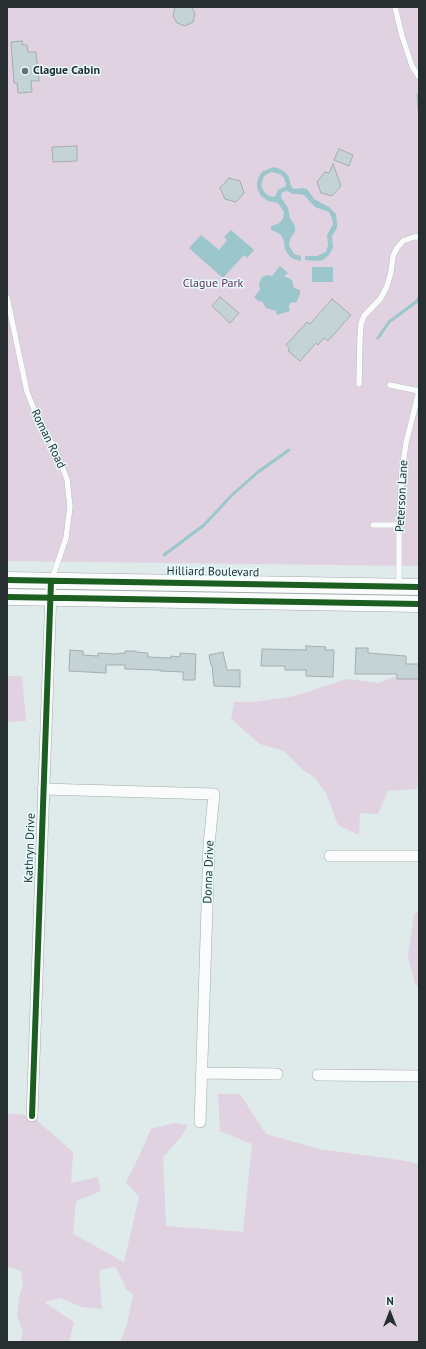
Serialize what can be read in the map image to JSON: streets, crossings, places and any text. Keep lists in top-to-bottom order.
{
  "streets": {
    "main road": ["Hilliard Boulevard"],
    "street": ["Kathryn Drive", "Donna Drive"],
    "lane": ["Roman Road", "Peterson Lane"]
  },
  "crossings": [
    ["Roman Road", "Hilliard Boulevard"],
    ["Roman Road", "Kathryn Drive"],
    ["Peterson Lane", "Hilliard Boulevard"],
    ["Hilliard Boulevard", "Kathryn Drive"],
    ["Kathryn Drive", "Donna Drive"]
  ],
  "parks": ["Clague Park"],
  "places": ["Clague Cabin"],
  "north": "top"
}
